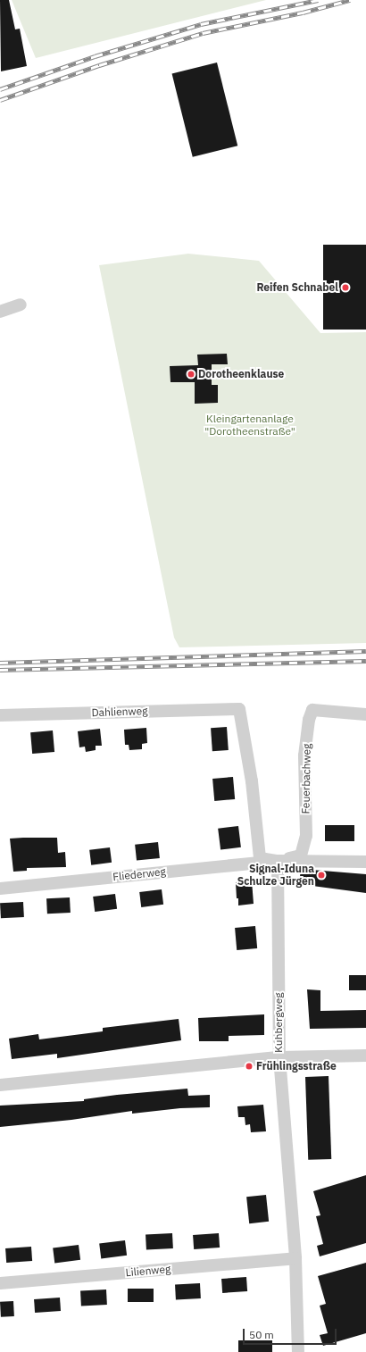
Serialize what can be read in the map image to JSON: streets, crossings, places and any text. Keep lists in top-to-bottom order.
{
  "streets": {
    "street": [
      "Dahlienweg",
      "Feuerbachweg",
      "Fliederweg",
      "Kuhbergweg",
      "Lilienweg"
    ]
  },
  "crossings": [
    ["Dahlienweg", "Feuerbachweg"],
    ["Dahlienweg", "Fliederweg"],
    ["Dahlienweg", "Kuhbergweg"],
    ["Feuerbachweg", "Fliederweg"],
    ["Feuerbachweg", "Kuhbergweg"],
    ["Fliederweg", "Kuhbergweg"],
    ["Kuhbergweg", "Lilienweg"]
  ],
  "parks": ["Kleingartenanlage \"Dorotheenstraße\""],
  "places": [
    "Reifen Schnabel",
    "Dorotheenklause",
    "Signal-Iduna Schulze Jürgen",
    "Frühlingsstraße"
  ],
  "scale_bar": "50 m"
}
